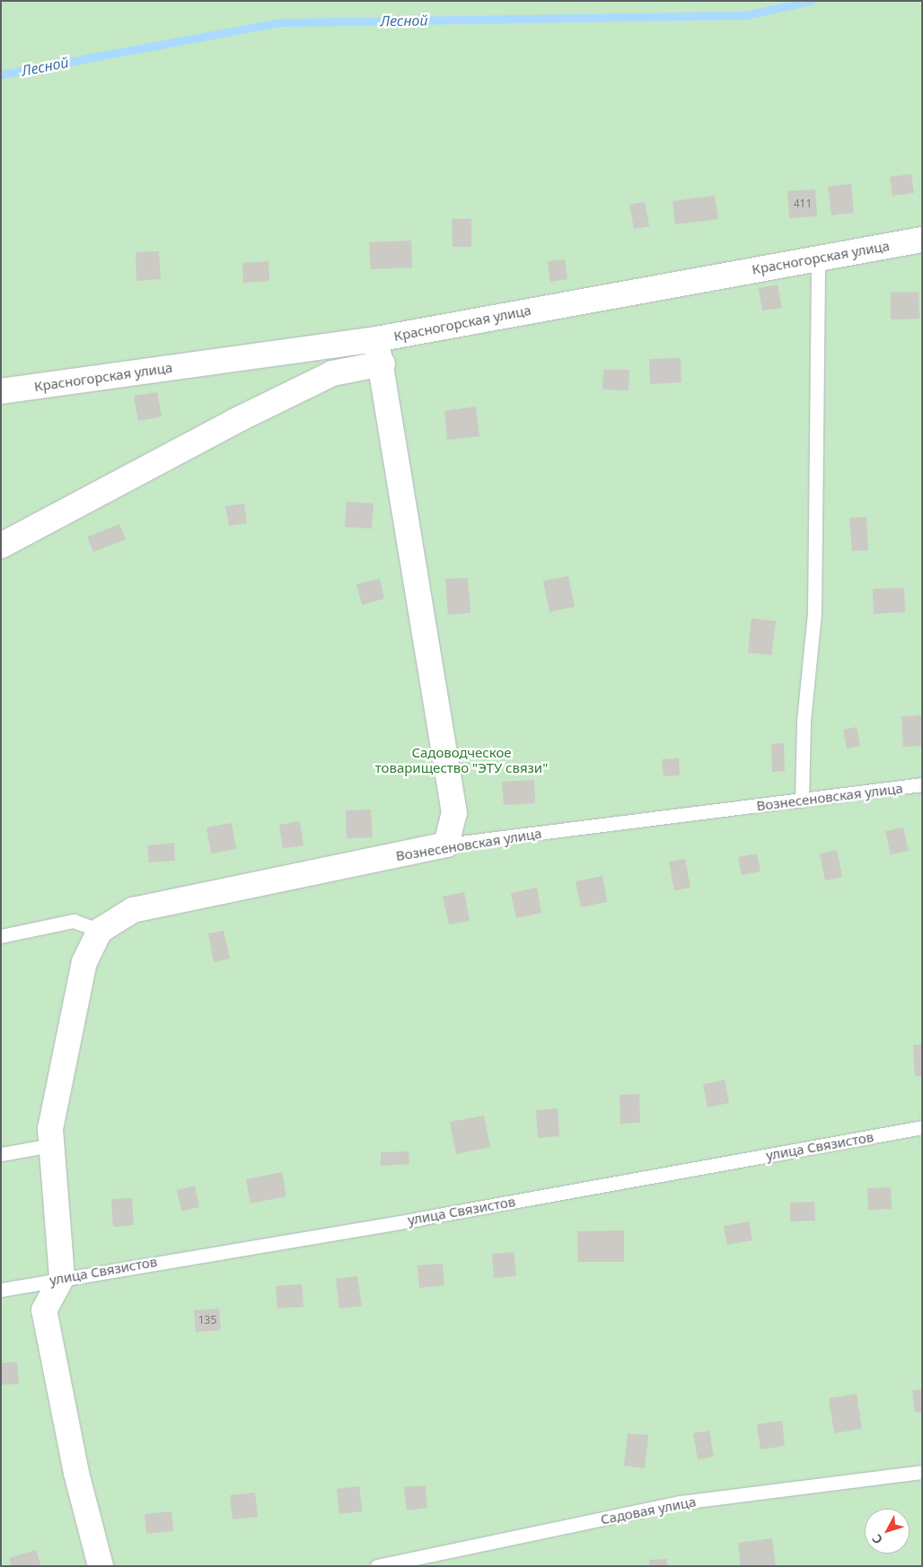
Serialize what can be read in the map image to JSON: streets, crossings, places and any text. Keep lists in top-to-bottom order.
{
  "streets": {
    "street": ["Красногорская улица", "Вознесеновская улица"],
    "lane": ["улица Связистов", "Садовая улица"]
  },
  "water": ["Лесной"],
  "parks": ["Садоводческое товарищество \"ЭТУ связи\""],
  "house_numbers": ["411", "135"],
  "north": "bottom left"
}
